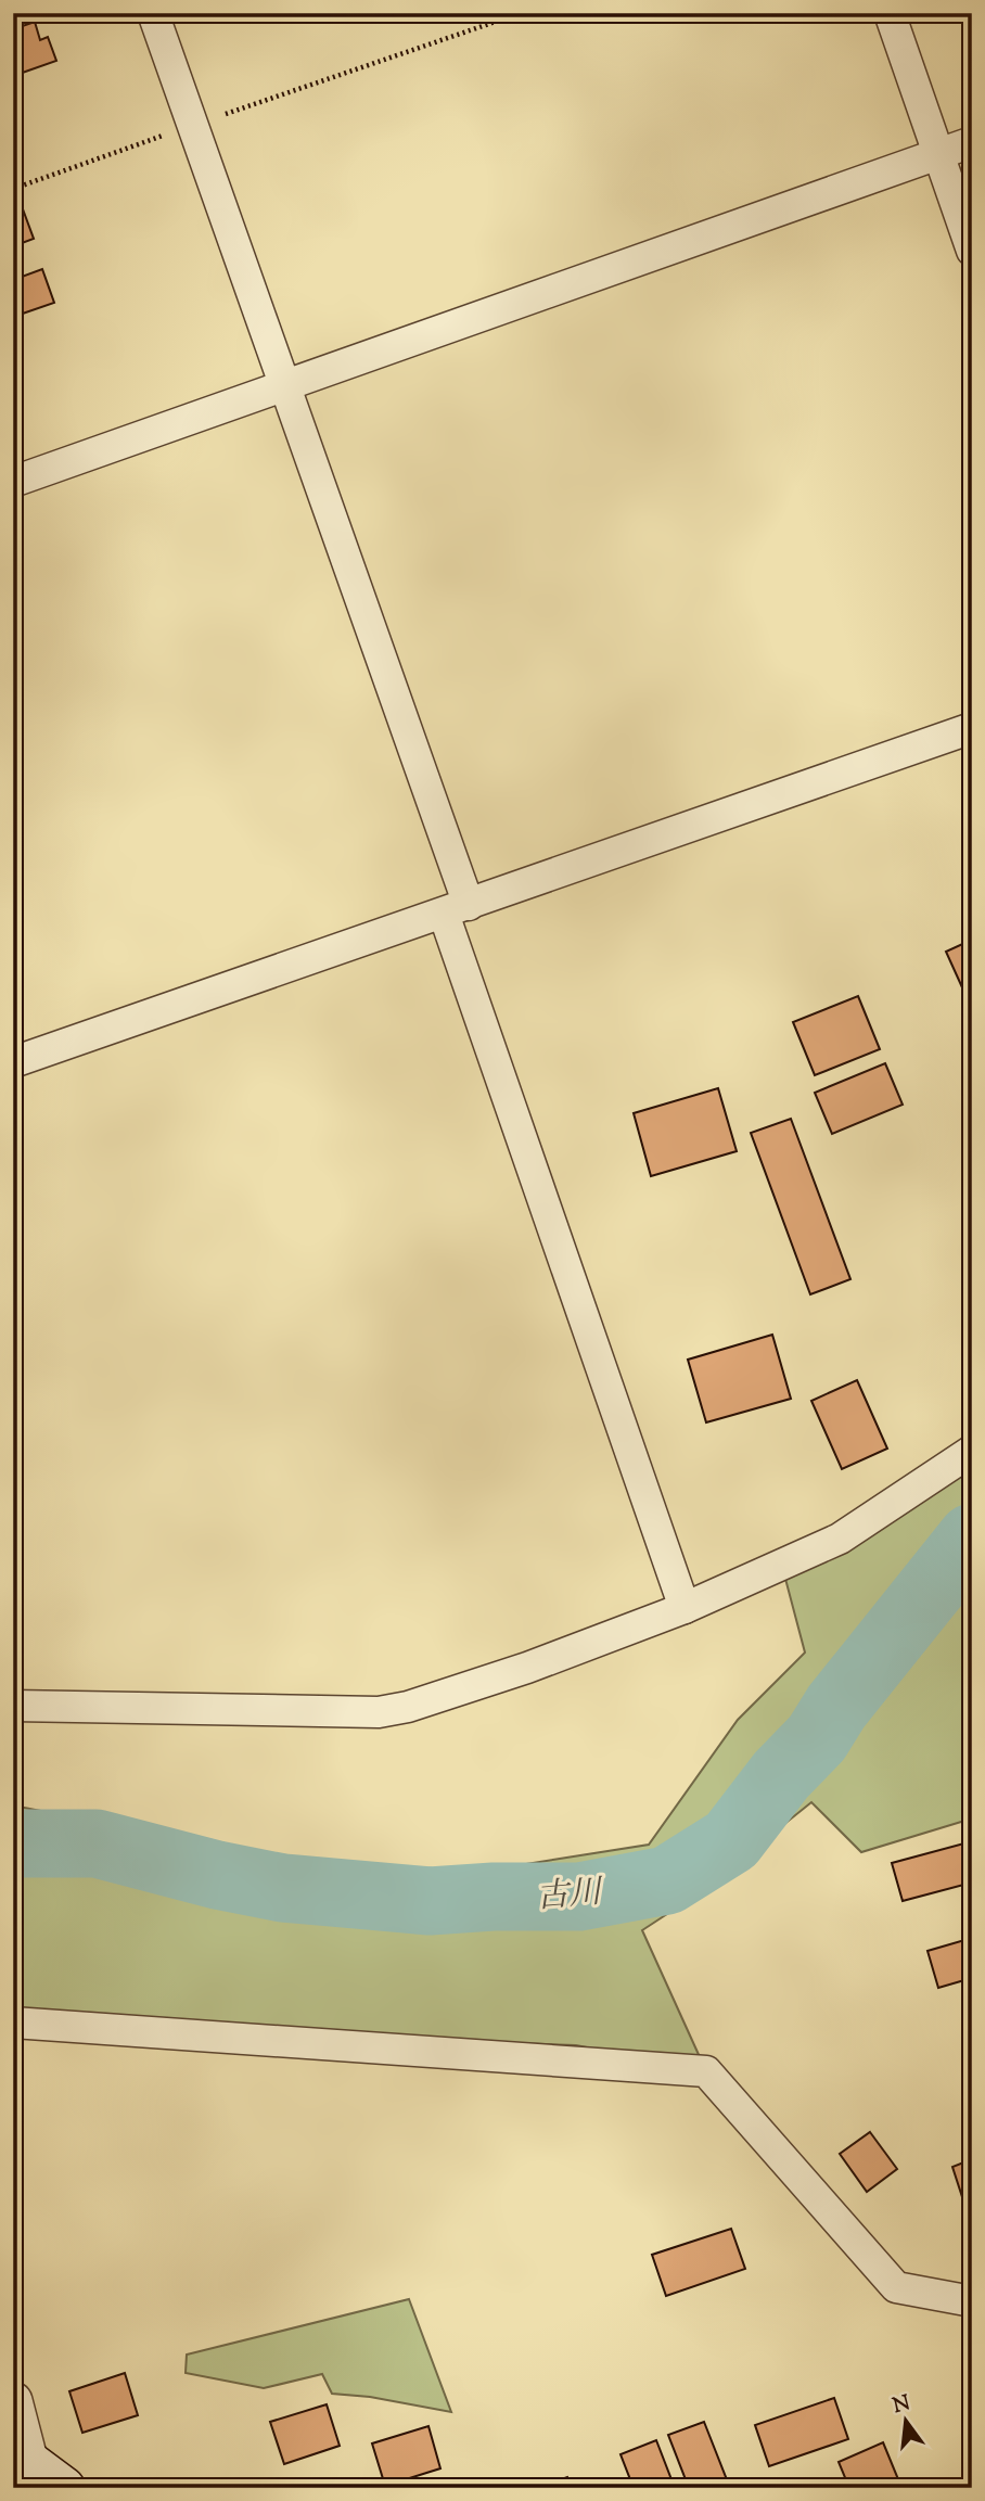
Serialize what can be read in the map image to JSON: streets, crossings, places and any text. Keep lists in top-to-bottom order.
{
  "water": ["古川"],
  "north": "top"
}
